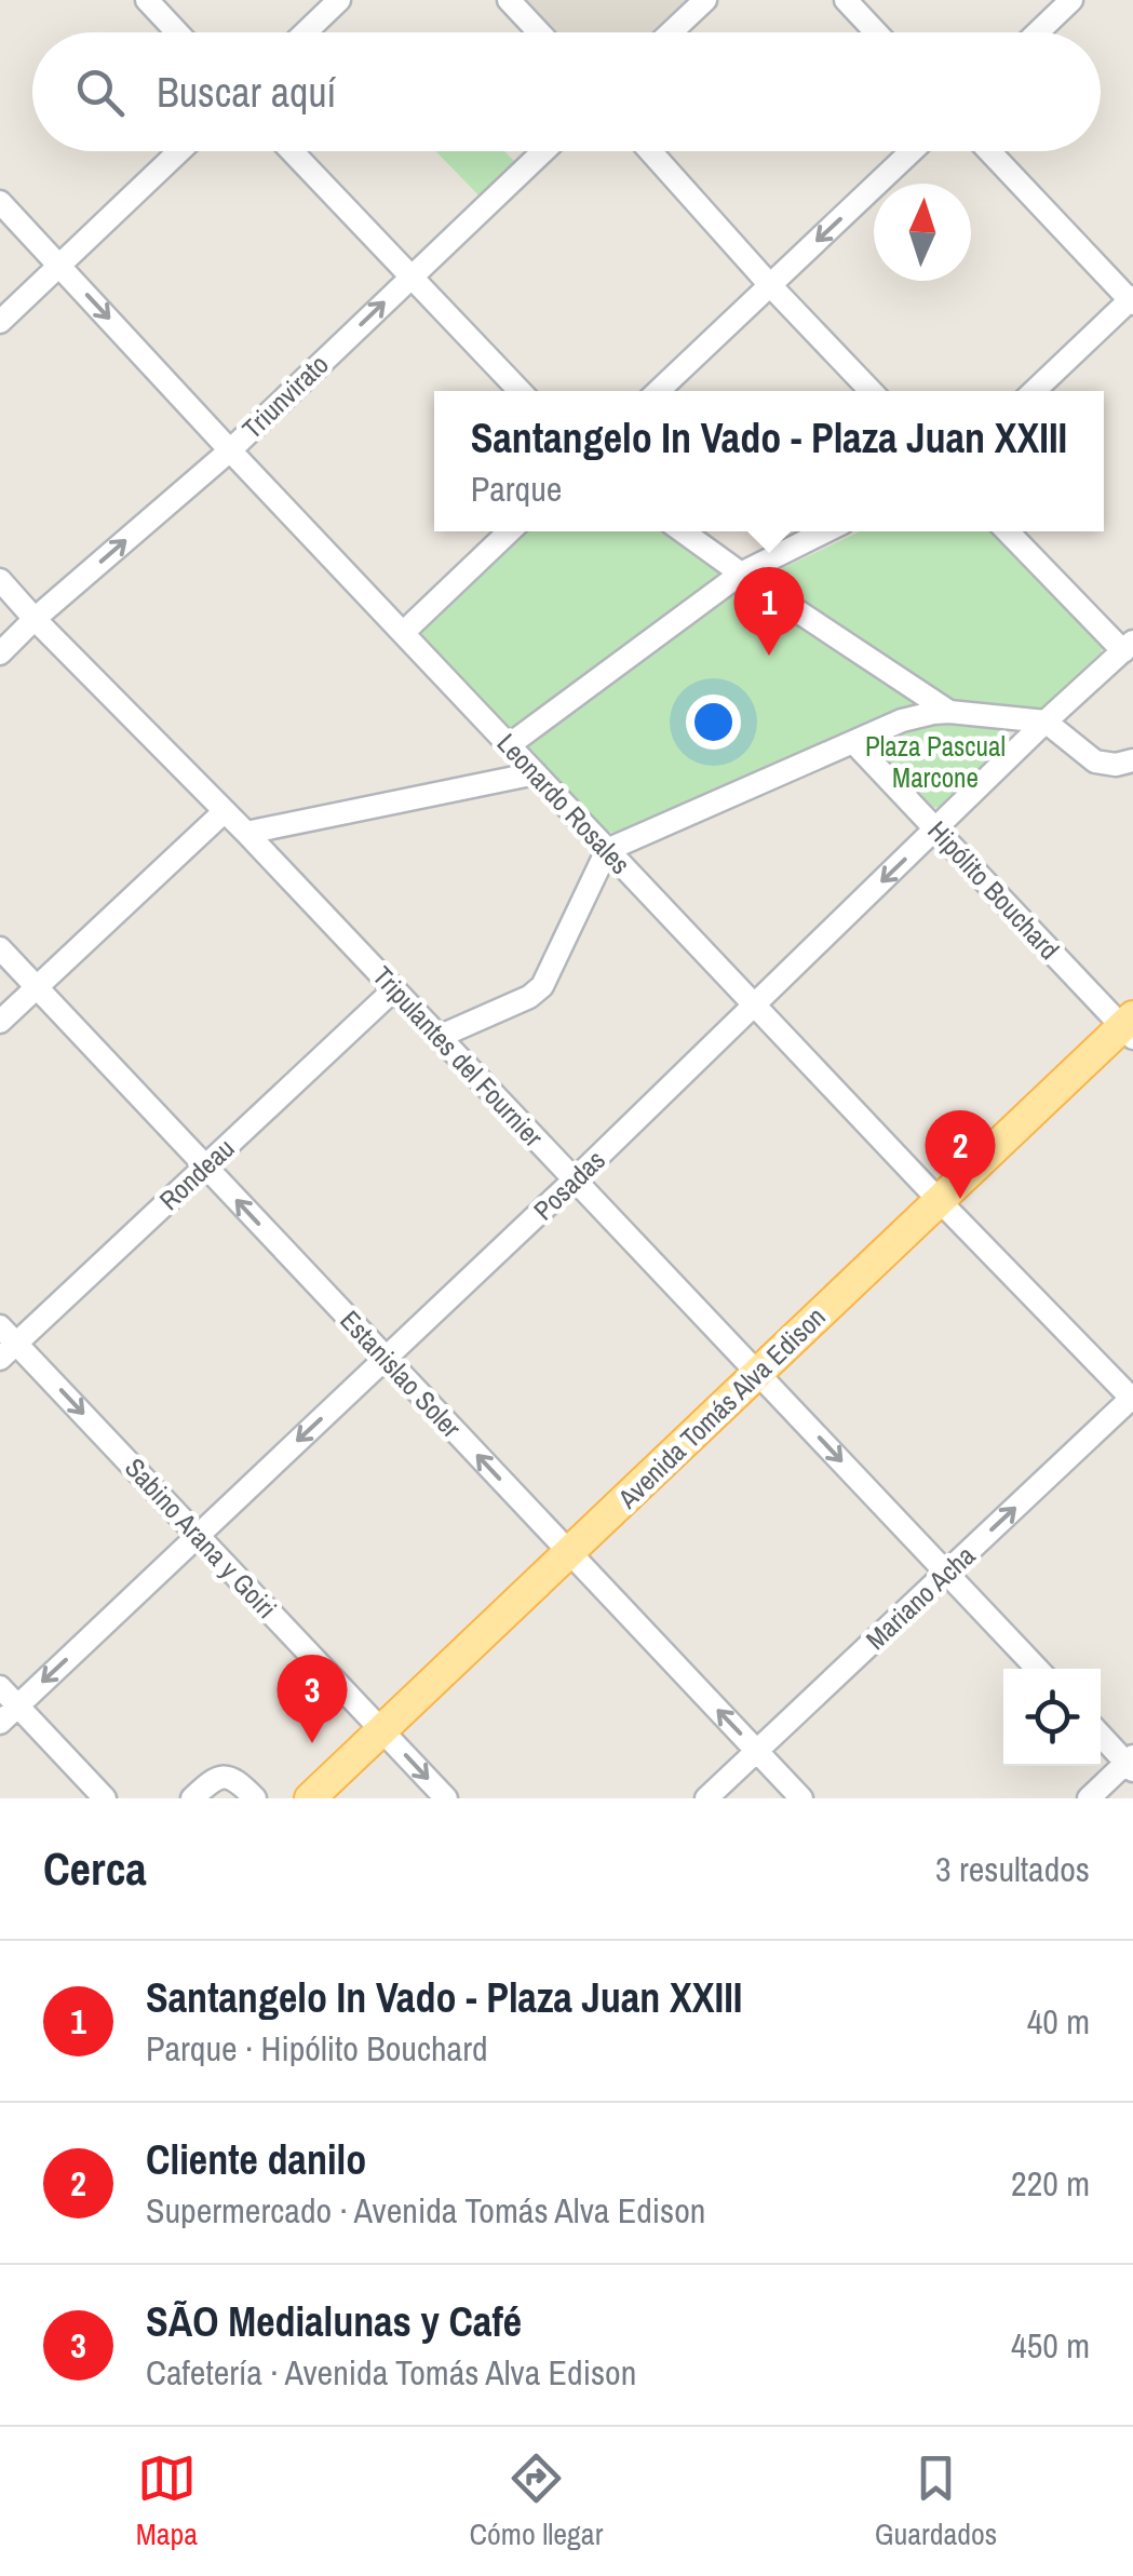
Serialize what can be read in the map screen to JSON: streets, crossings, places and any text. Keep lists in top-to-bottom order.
{
  "streets": {
    "main road": ["Avenida Tomás Alva Edison"],
    "street": [
      "Triunvirato",
      "Leonardo Rosales",
      "Hipólito Bouchard",
      "Tripulantes del Fournier",
      "Rondeau",
      "Posadas",
      "Estanislao Soler",
      "Sabino Arana y Goiri",
      "Mariano Acha"
    ]
  },
  "crossings": [
    ["Triunvirato", "Leonardo Rosales"],
    ["Triunvirato", "Tripulantes del Fournier"],
    ["Leonardo Rosales", "Posadas"],
    ["Leonardo Rosales", "Avenida Tomás Alva Edison"],
    ["Leonardo Rosales", "Mariano Acha"],
    ["Hipólito Bouchard", "Posadas"],
    ["Hipólito Bouchard", "Avenida Tomás Alva Edison"],
    ["Tripulantes del Fournier", "Rondeau"],
    ["Tripulantes del Fournier", "Posadas"],
    ["Tripulantes del Fournier", "Avenida Tomás Alva Edison"],
    ["Tripulantes del Fournier", "Mariano Acha"],
    ["Rondeau", "Estanislao Soler"],
    ["Rondeau", "Sabino Arana y Goiri"],
    ["Posadas", "Estanislao Soler"],
    ["Posadas", "Sabino Arana y Goiri"],
    ["Estanislao Soler", "Avenida Tomás Alva Edison"],
    ["Estanislao Soler", "Mariano Acha"],
    ["Avenida Tomás Alva Edison", "Sabino Arana y Goiri"]
  ],
  "one_way": [
    "Triunvirato",
    "Posadas",
    "Estanislao Soler",
    "Sabino Arana y Goiri",
    "Mariano Acha"
  ],
  "parks": ["Plaza Pascual Marcone"],
  "north": "top",
  "page": {
    "search": "Buscar aquí",
    "popup": ["Santangelo In Vado - Plaza Juan XXIII", "Parque"],
    "pins": ["1", "2", "3"],
    "heading": ["Cerca", "3 resultados"],
    "list": [
      {
        "mark": "1",
        "name": "Santangelo In Vado - Plaza Juan XXIII",
        "note": "Parque · Hipólito Bouchard",
        "value": "40 m"
      },
      {
        "mark": "2",
        "name": "Cliente danilo",
        "note": "Supermercado · Avenida Tomás Alva Edison",
        "value": "220 m"
      },
      {
        "mark": "3",
        "name": "SÃO Medialunas y Café",
        "note": "Cafetería · Avenida Tomás Alva Edison",
        "value": "450 m"
      }
    ],
    "nav": ["Mapa", "Cómo llegar", "Guardados"]
  }
}
